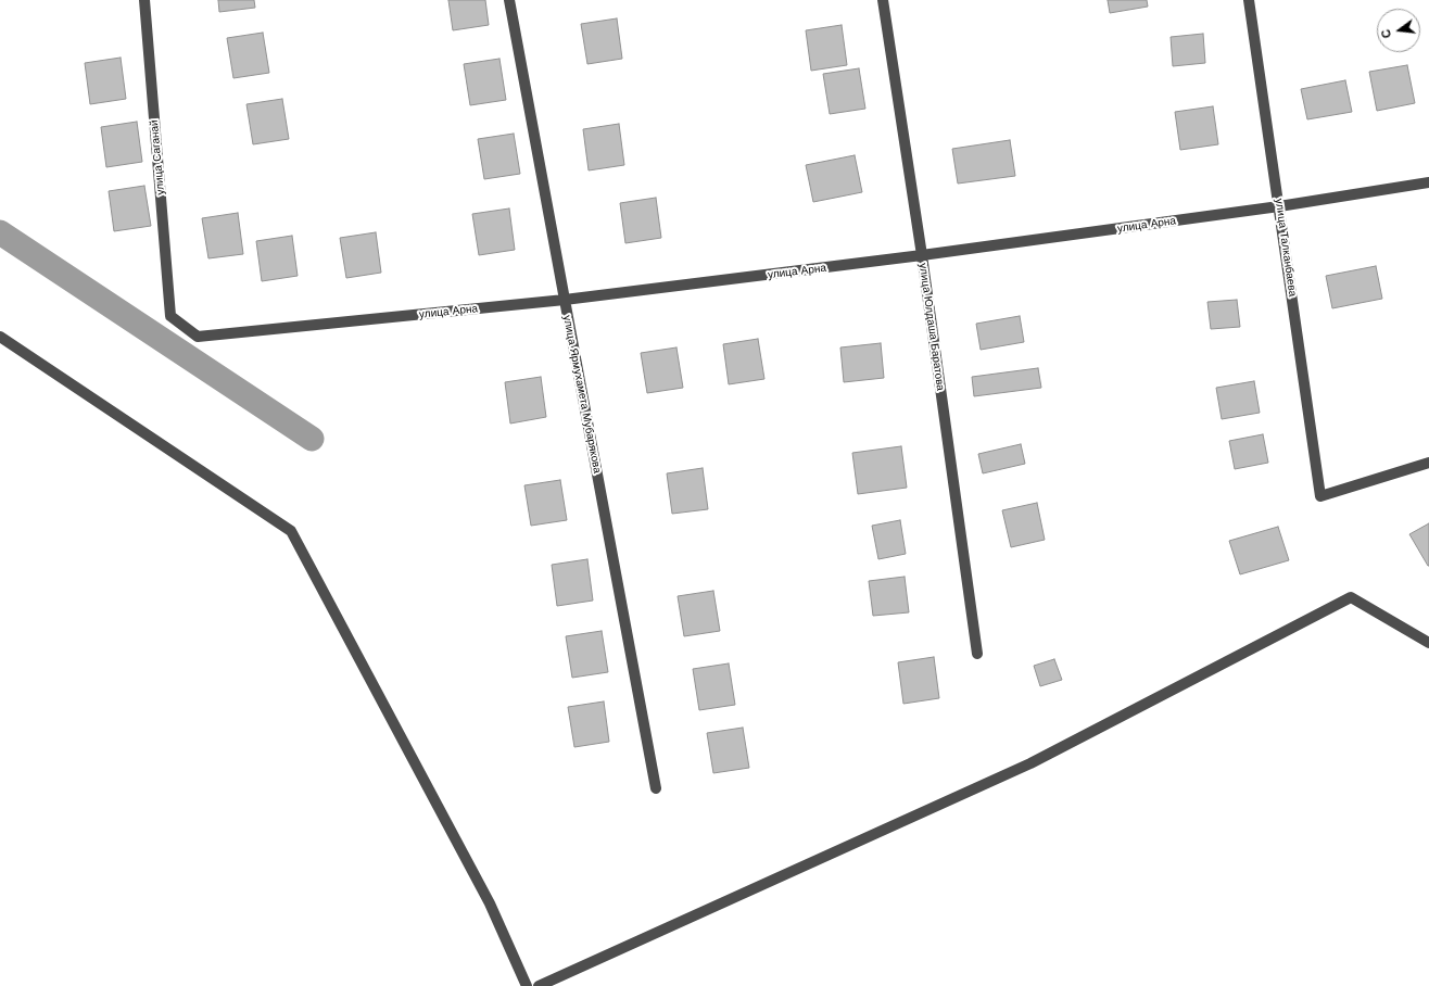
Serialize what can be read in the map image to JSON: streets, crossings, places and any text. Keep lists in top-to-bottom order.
{
  "streets": {
    "street": [
      "улица Саганай",
      "улица Арна",
      "улица Талканбаева",
      "улица Юлдаша Баратова",
      "улица Ярмухамета Мубарякова"
    ]
  },
  "crossings": [
    ["улица Саганай", "улица Арна"],
    ["улица Арна", "улица Талканбаева"],
    ["улица Арна", "улица Юлдаша Баратова"],
    ["улица Арна", "улица Ярмухамета Мубарякова"]
  ],
  "north": "left"
}
